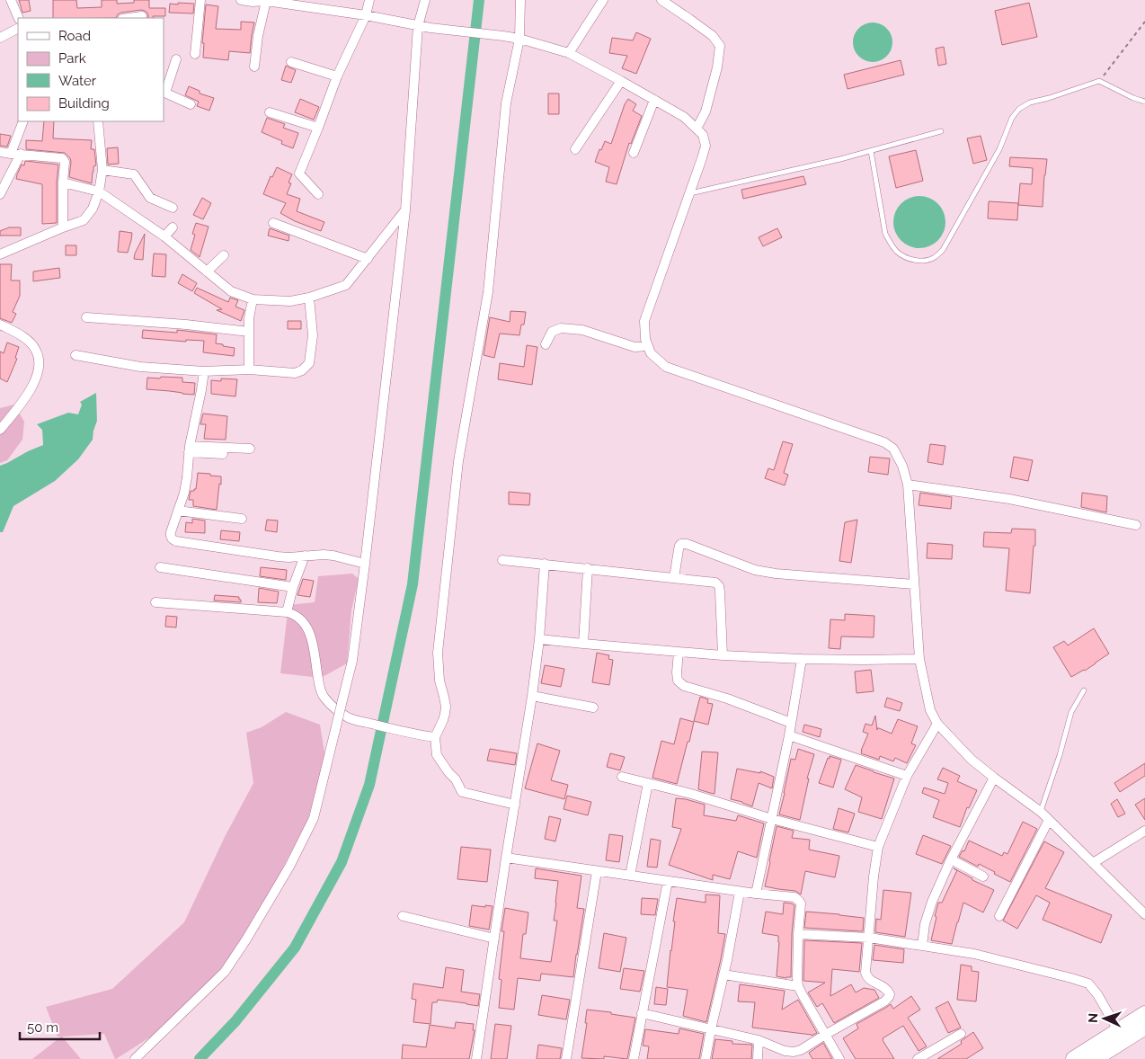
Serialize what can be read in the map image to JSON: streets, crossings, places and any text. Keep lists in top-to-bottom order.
{
  "legend": [
    "Road",
    "Park",
    "Water",
    "Building"
  ],
  "scale_bar": "50 m",
  "north": "left"
}
